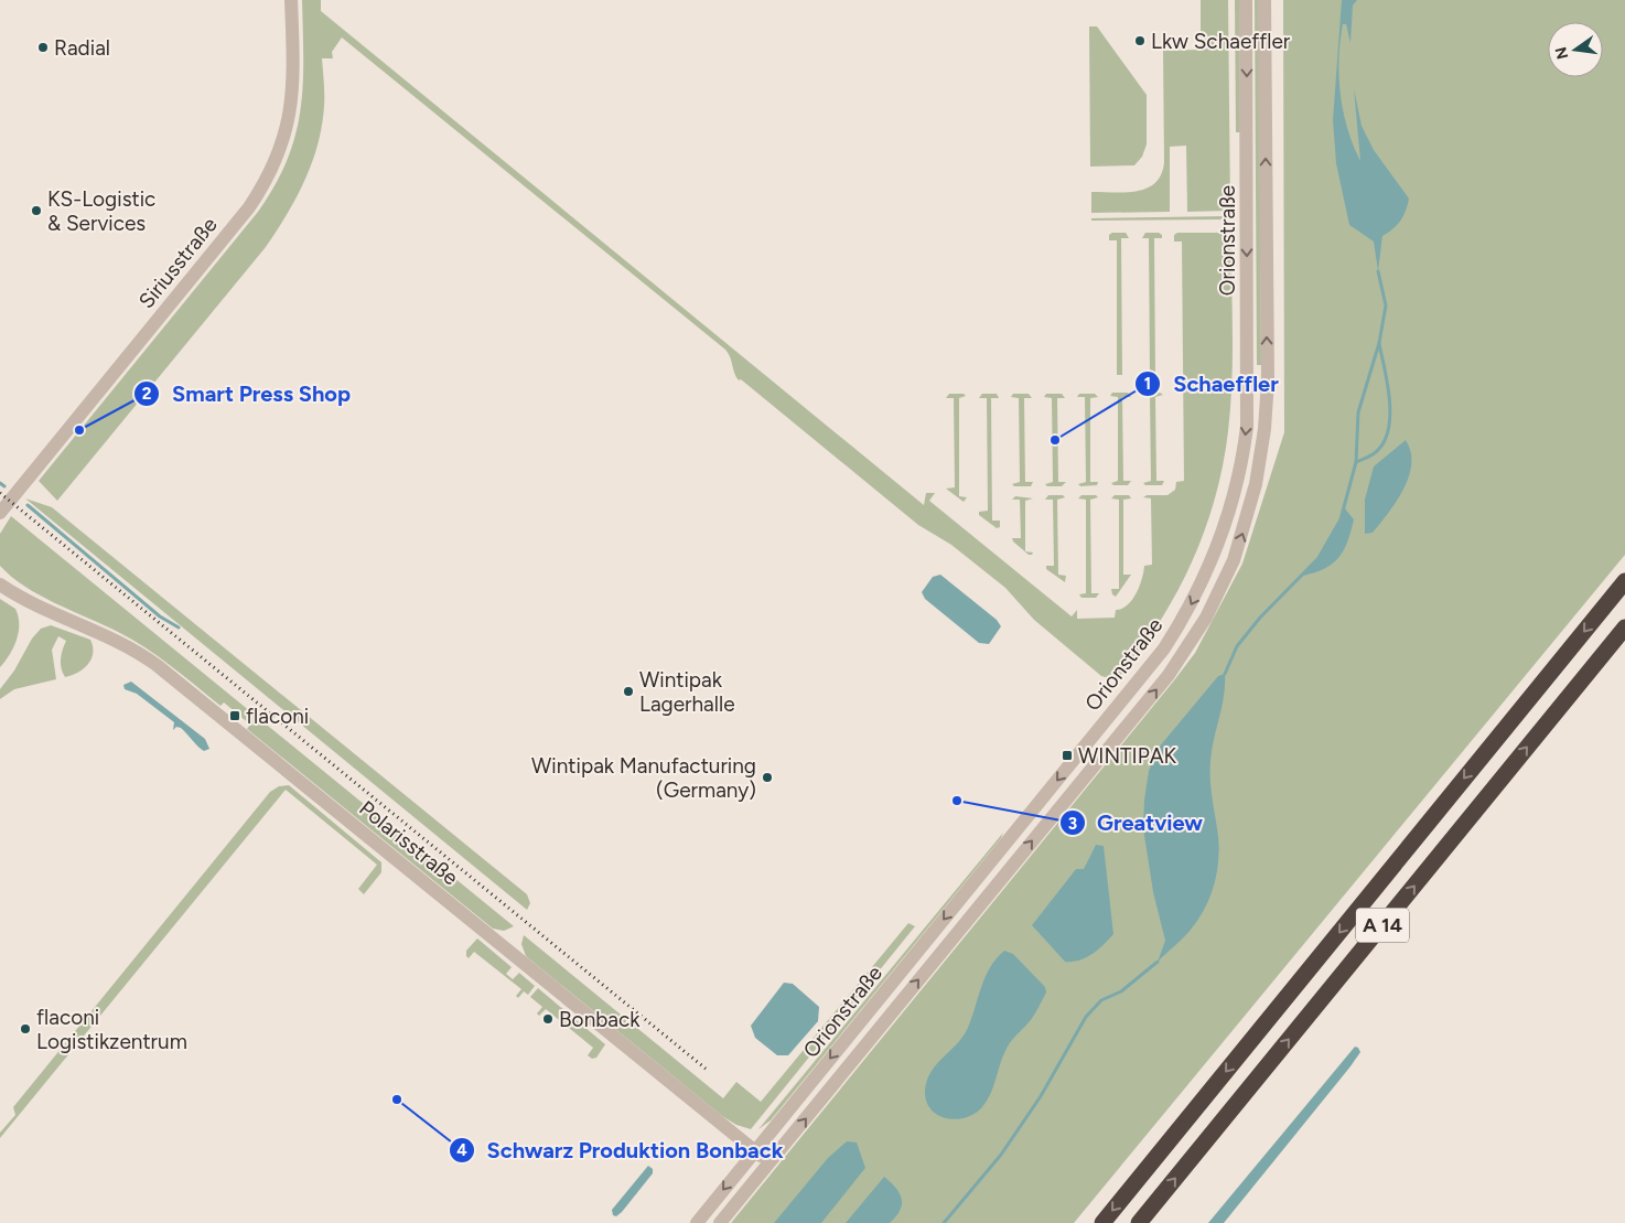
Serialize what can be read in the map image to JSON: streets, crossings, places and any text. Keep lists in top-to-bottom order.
{
  "streets": {
    "highway": ["A 14"],
    "street": ["Orionstraße", "Siriusstraße", "Polarisstraße"]
  },
  "crossings": [
    ["Orionstraße", "Polarisstraße"]
  ],
  "places": {
    "other": [
      "Lkw Schaeffler",
      "Radial",
      "KS-Logistic & Services",
      "Smart Press Shop",
      "Schaeffler",
      "Wintipak Lagerhalle",
      "Wintipak Manufacturing (Germany)",
      "Greatview",
      "Bonback",
      "flaconi Logistikzentrum",
      "Schwarz Produktion Bonback"
    ],
    "transit": ["flaconi", "WINTIPAK"]
  },
  "north": "left"
}
